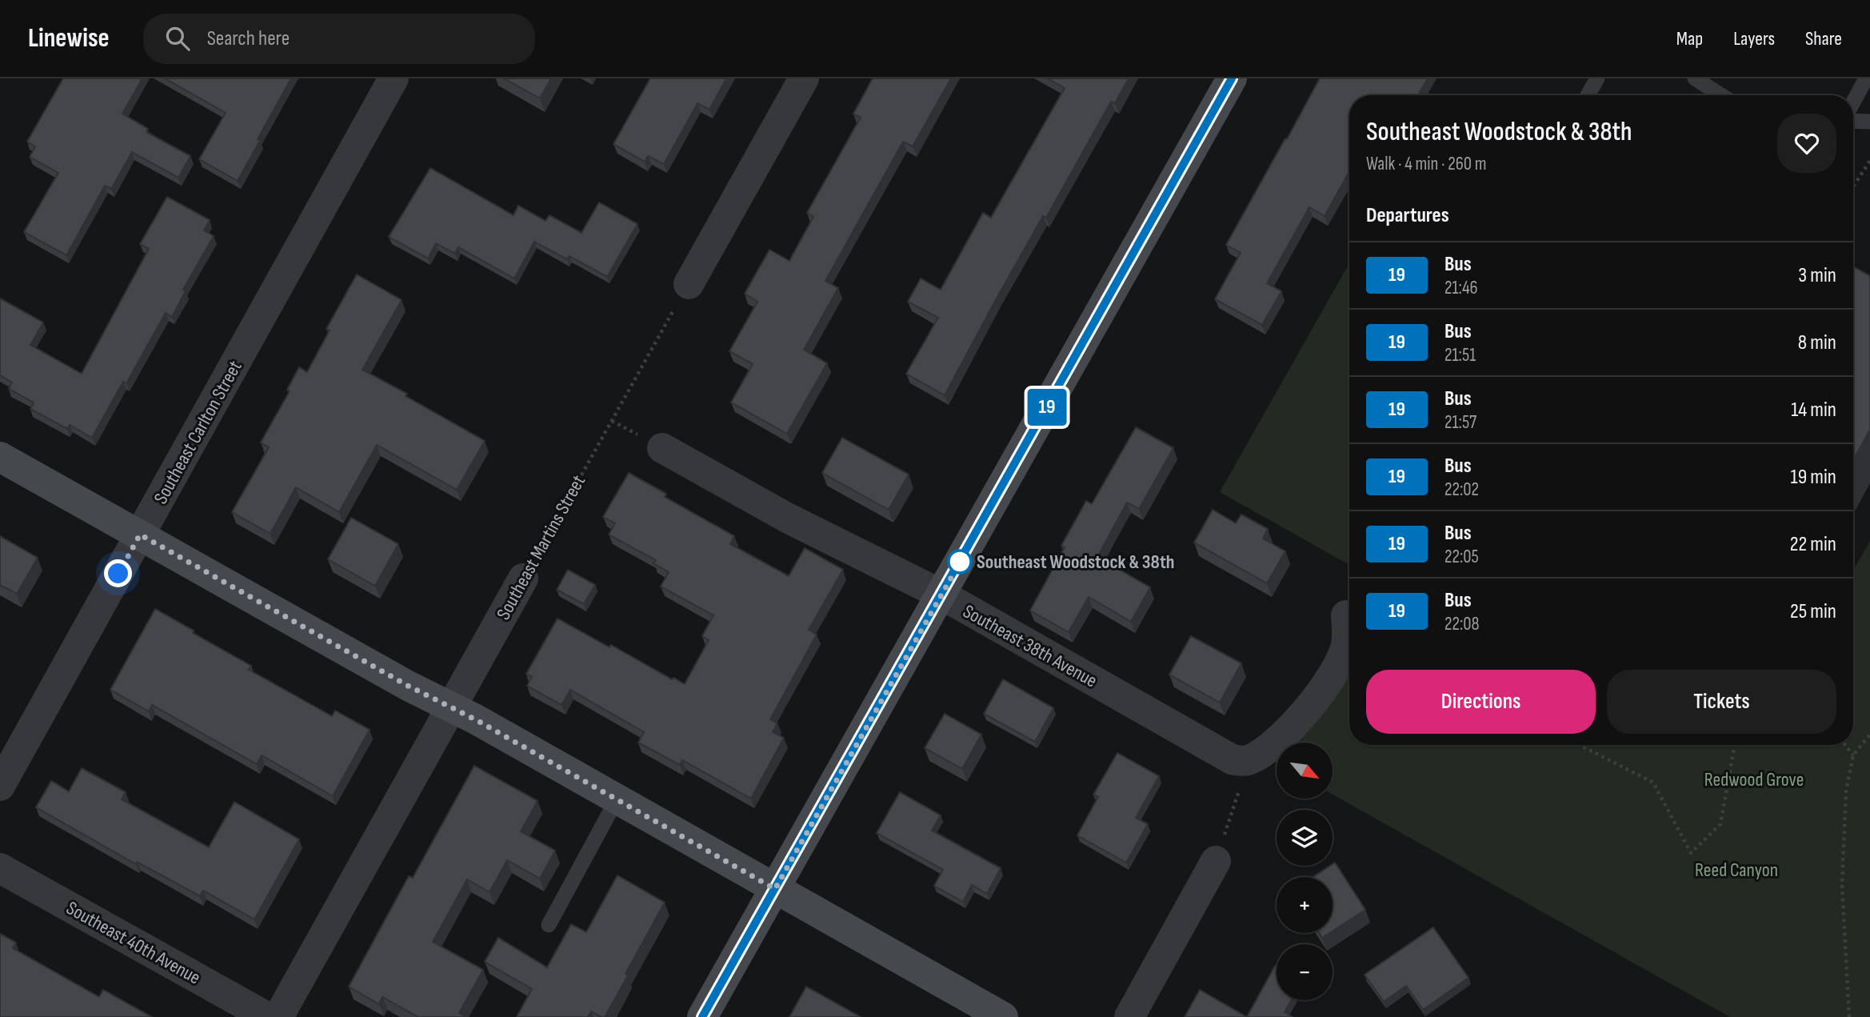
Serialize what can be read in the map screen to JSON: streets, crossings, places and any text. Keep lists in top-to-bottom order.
{
  "streets": {
    "street": [
      "Southeast Carlton Street",
      "Southeast Martins Street",
      "Southeast 38th Avenue",
      "Southeast 40th Avenue"
    ]
  },
  "parks": ["Redwood Grove", "Reed Canyon"],
  "places": ["Southeast Woodstock & 38th"],
  "lines": ["bus line 19"],
  "north": "bottom right",
  "page": {
    "header": "Linewise",
    "search": "Search here",
    "nav": ["Map", "Layers", "Share"],
    "on_map": "19",
    "heading": [
      ["Southeast Woodstock & 38th", "Walk · 4 min · 260 m"],
      "Departures"
    ],
    "list": [
      {
        "mark": "19",
        "name": "Bus",
        "note": "21:46",
        "value": "3 min"
      },
      {
        "mark": "19",
        "name": "Bus",
        "note": "21:51",
        "value": "8 min"
      },
      {
        "mark": "19",
        "name": "Bus",
        "note": "21:57",
        "value": "14 min"
      },
      {
        "mark": "19",
        "name": "Bus",
        "note": "22:02",
        "value": "19 min"
      },
      {
        "mark": "19",
        "name": "Bus",
        "note": "22:05",
        "value": "22 min"
      },
      {
        "mark": "19",
        "name": "Bus",
        "note": "22:08",
        "value": "25 min"
      }
    ],
    "buttons": ["Directions", "Tickets"],
    "map_buttons": ["+", "−"]
  }
}
